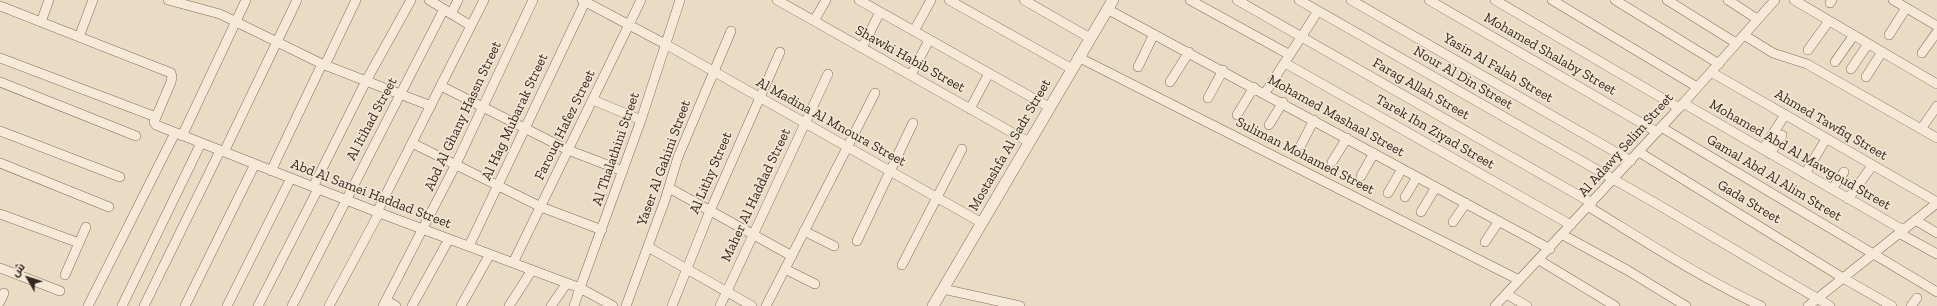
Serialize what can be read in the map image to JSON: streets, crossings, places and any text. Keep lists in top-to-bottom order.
{
  "streets": {
    "street": [
      "Mohamed Shalaby Street",
      "Shawki Habib Street",
      "Yasin Al Falah Street",
      "Nour Al Din Street",
      "Farag Allah Street",
      "Abd Al Ghany Hassn Street",
      "Mohamed Mashaal Street",
      "Al Hag Mubarak Street",
      "Al Itihad Street",
      "Al Madina Al Mnoura Street",
      "Farouq Hafez Street",
      "Ahmed Tawfiq Street",
      "Tarek Ibn Ziyad Street",
      "Mostashfa Al Sadr Street",
      "Al Adawy Selim Street",
      "Al Thalathini Street",
      "Mohamed Abd Al Mawgoud Street",
      "Suliman Mohamed Street",
      "Yaser Al Gahini Street",
      "Al Lithy Street",
      "Gamal Abd Al Alim Street",
      "Abd Al Samei Haddad Street",
      "Maher Al Haddad Street",
      "Gada Street"
    ]
  },
  "crossings": [
    ["Mohamed Shalaby Street", "Al Adawy Selim Street"],
    ["Mohamed Shalaby Street", "Gamal Abd Al Alim Street"],
    ["Shawki Habib Street", "Mostashfa Al Sadr Street"],
    ["Yasin Al Falah Street", "Al Adawy Selim Street"],
    ["Nour Al Din Street", "Al Adawy Selim Street"],
    ["Farag Allah Street", "Al Adawy Selim Street"],
    ["Abd Al Ghany Hassn Street", "Abd Al Samei Haddad Street"],
    ["Mohamed Mashaal Street", "Mostashfa Al Sadr Street"],
    ["Mohamed Mashaal Street", "Al Adawy Selim Street"],
    ["Al Hag Mubarak Street", "Al Madina Al Mnoura Street"],
    ["Al Hag Mubarak Street", "Abd Al Samei Haddad Street"],
    ["Al Itihad Street", "Abd Al Samei Haddad Street"],
    ["Al Madina Al Mnoura Street", "Farouq Hafez Street"],
    ["Al Madina Al Mnoura Street", "Mostashfa Al Sadr Street"],
    ["Al Madina Al Mnoura Street", "Al Thalathini Street"],
    ["Al Madina Al Mnoura Street", "Yaser Al Gahini Street"],
    ["Al Madina Al Mnoura Street", "Al Lithy Street"],
    ["Al Madina Al Mnoura Street", "Maher Al Haddad Street"],
    ["Farouq Hafez Street", "Abd Al Samei Haddad Street"],
    ["Ahmed Tawfiq Street", "Al Adawy Selim Street"],
    ["Tarek Ibn Ziyad Street", "Al Adawy Selim Street"],
    ["Mostashfa Al Sadr Street", "Suliman Mohamed Street"],
    ["Al Adawy Selim Street", "Mohamed Abd Al Mawgoud Street"],
    ["Al Adawy Selim Street", "Suliman Mohamed Street"],
    ["Al Adawy Selim Street", "Gamal Abd Al Alim Street"],
    ["Al Adawy Selim Street", "Gada Street"],
    ["Al Thalathini Street", "Abd Al Samei Haddad Street"]
  ],
  "north": "top left"
}
